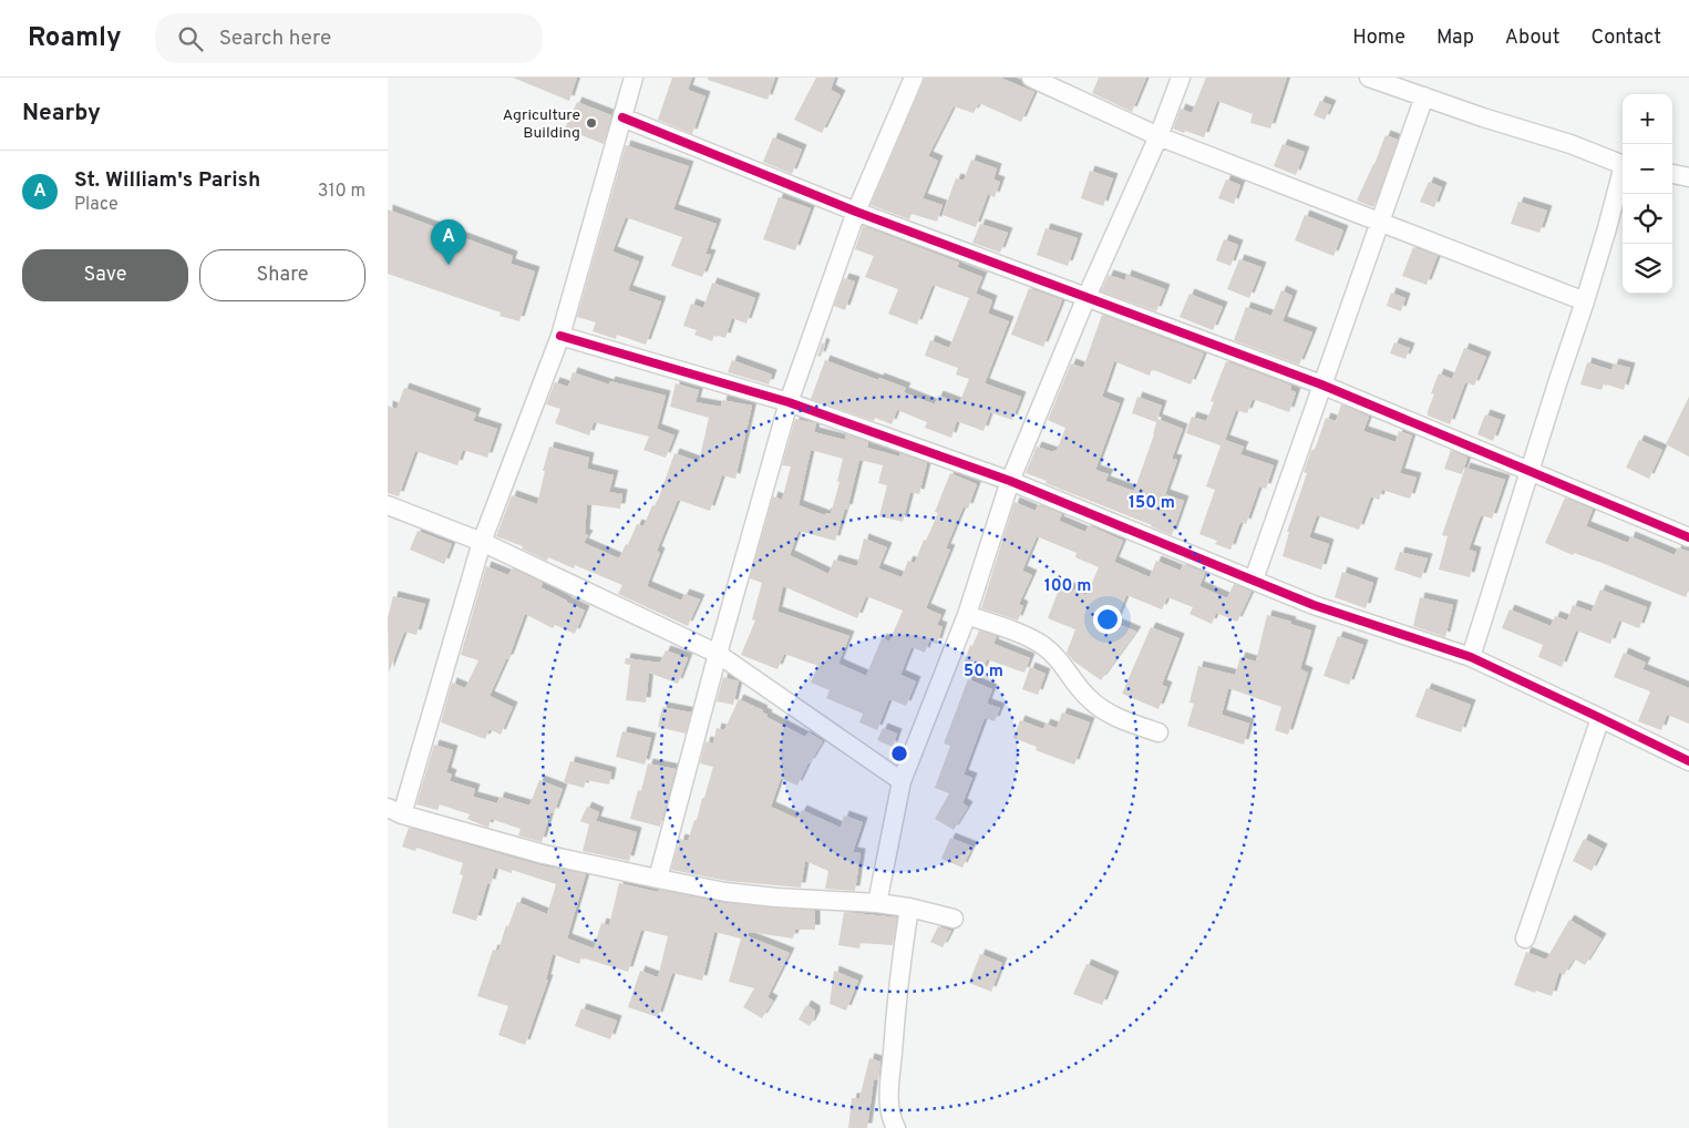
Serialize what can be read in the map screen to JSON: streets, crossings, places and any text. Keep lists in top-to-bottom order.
{
  "places": ["Agriculture Building"],
  "page": {
    "header": "Roamly",
    "search": "Search here",
    "nav": [
      "Home",
      "Map",
      "About",
      "Contact"
    ],
    "heading": "Nearby",
    "map_buttons": ["+", "−"],
    "list": [
      {
        "mark": "A",
        "name": "St. William's Parish",
        "note": "Place",
        "value": "310 m"
      }
    ],
    "pins": "A",
    "buttons": ["Save", "Share"]
  },
  "rings": ["150 m", "100 m", "50 m"]
}
